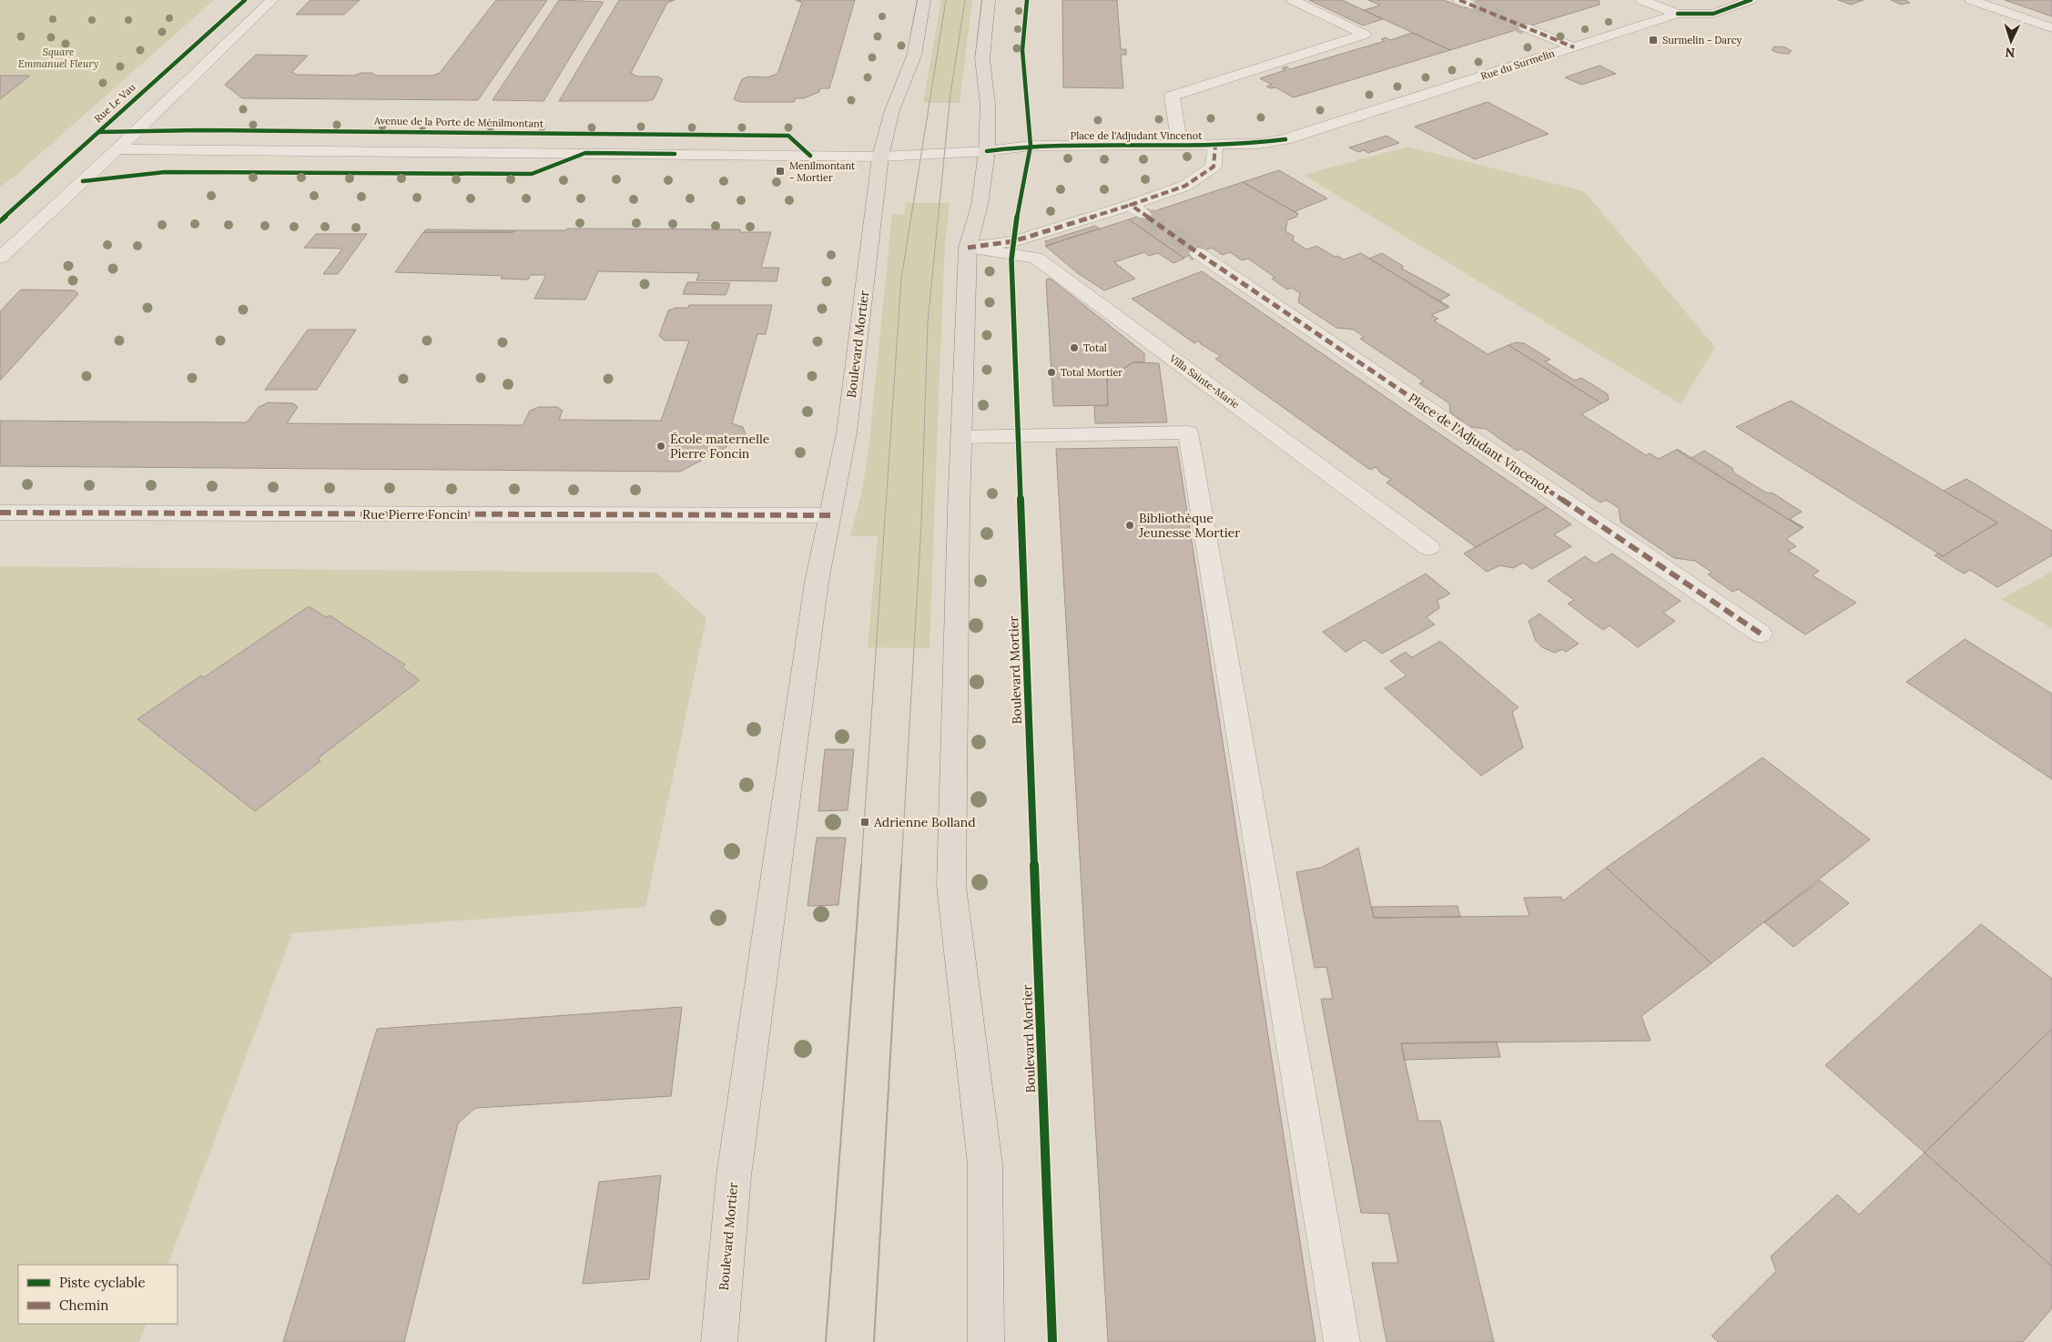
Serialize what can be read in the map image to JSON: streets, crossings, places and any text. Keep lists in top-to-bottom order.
{
  "streets": {
    "main road": ["Boulevard Mortier"],
    "street": [
      "Rue du Surmelin",
      "Place de l'Adjudant Vincenot",
      "Villa Sainte-Marie",
      "Rue Pierre Foncin"
    ],
    "cycle path": ["Rue Le Vau"]
  },
  "crossings": [
    ["Rue du Surmelin", "Place de l'Adjudant Vincenot"],
    ["Place de l'Adjudant Vincenot", "Villa Sainte-Marie"],
    ["Boulevard Mortier", "Rue Pierre Foncin"]
  ],
  "parks": ["Square Emmanuel Fleury"],
  "places": {
    "transit": ["Surmelin - Darcy", "Menilmontant - Mortier", "Adrienne Bolland"],
    "other": [
      "Total",
      "Total Mortier",
      "École maternelle Pierre Foncin",
      "Bibliothèque Jeunesse Mortier"
    ]
  },
  "legend": ["Piste cyclable", "Chemin"],
  "north": "bottom"
}
